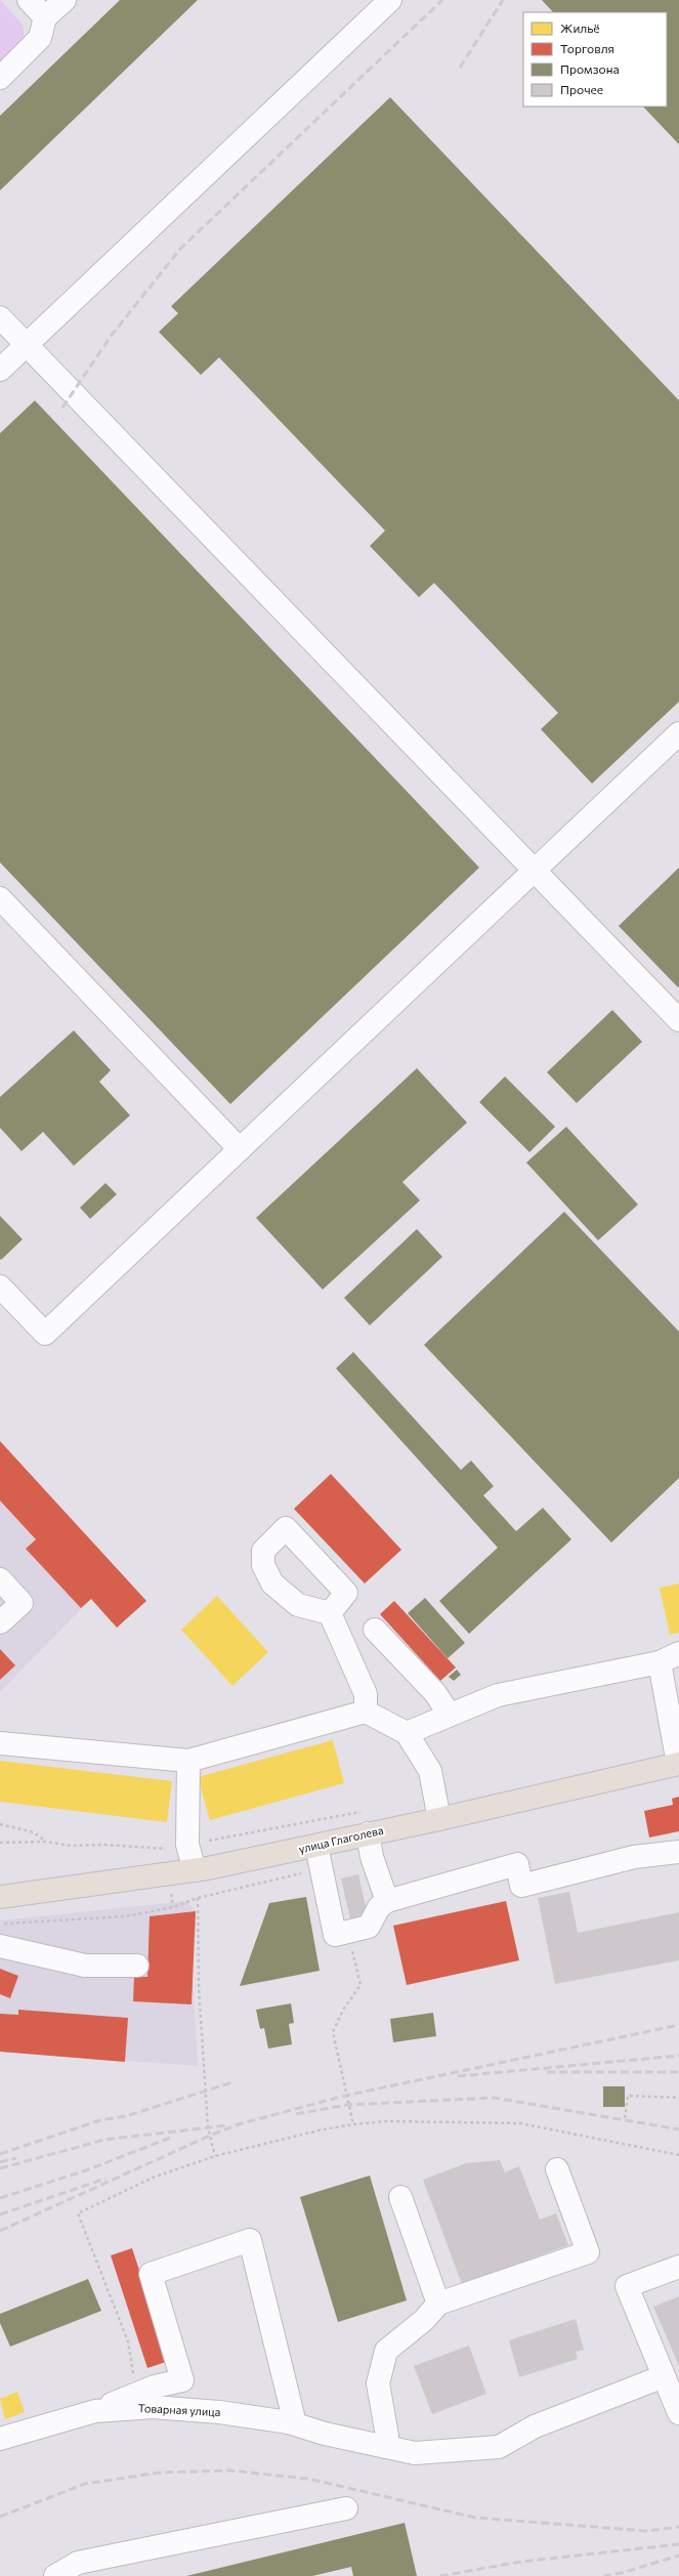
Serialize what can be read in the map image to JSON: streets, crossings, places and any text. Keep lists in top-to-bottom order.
{
  "streets": {
    "main road": ["улица Глаголева"],
    "street": ["Товарная улица"]
  },
  "legend": [
    "Жильё",
    "Торговля",
    "Промзона",
    "Прочее"
  ]
}
